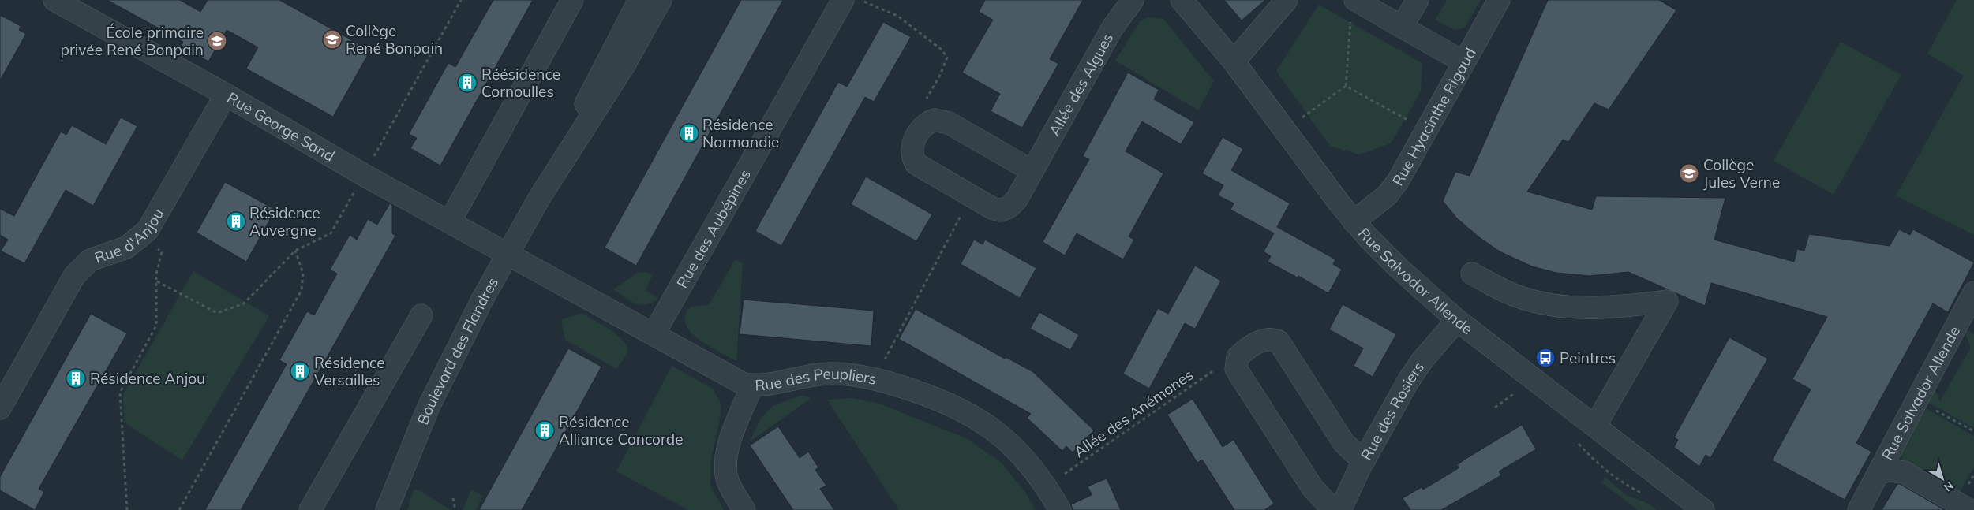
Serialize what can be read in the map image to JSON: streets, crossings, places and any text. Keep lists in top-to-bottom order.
{
  "streets": {
    "street": [
      "Allée des Algues",
      "Rue Hyacinthe Rigaud",
      "Rue George Sand",
      "Rue des Aubépines",
      "Rue d'Anjou",
      "Rue Salvador Allende",
      "Boulevard des Flandres",
      "Rue des Peupliers",
      "Rue des Rosiers"
    ],
    "path": ["Allée des Anémones"]
  },
  "crossings": [
    ["Rue Hyacinthe Rigaud", "Rue Salvador Allende"],
    ["Rue George Sand", "Rue d'Anjou"],
    ["Rue George Sand", "Boulevard des Flandres"],
    ["Rue George Sand", "Rue des Peupliers"],
    ["Rue des Aubépines", "Rue des Peupliers"],
    ["Rue Salvador Allende", "Rue des Rosiers"],
    ["Boulevard des Flandres", "Rue des Peupliers"],
    ["Rue des Peupliers", "Allée des Anémones"]
  ],
  "places": {
    "school or university": ["Collège René Bonpain", "École primaire privée René Bonpain", "Collège Jules Verne"],
    "building": [
      "Réésidence Cornoulles",
      "Résidence Normandie",
      "Résidence Auvergne",
      "Résidence Versailles",
      "Résidence Anjou",
      "Résidence Alliance Concorde"
    ],
    "bus stop": ["Peintres"]
  },
  "north": "bottom right"
}
